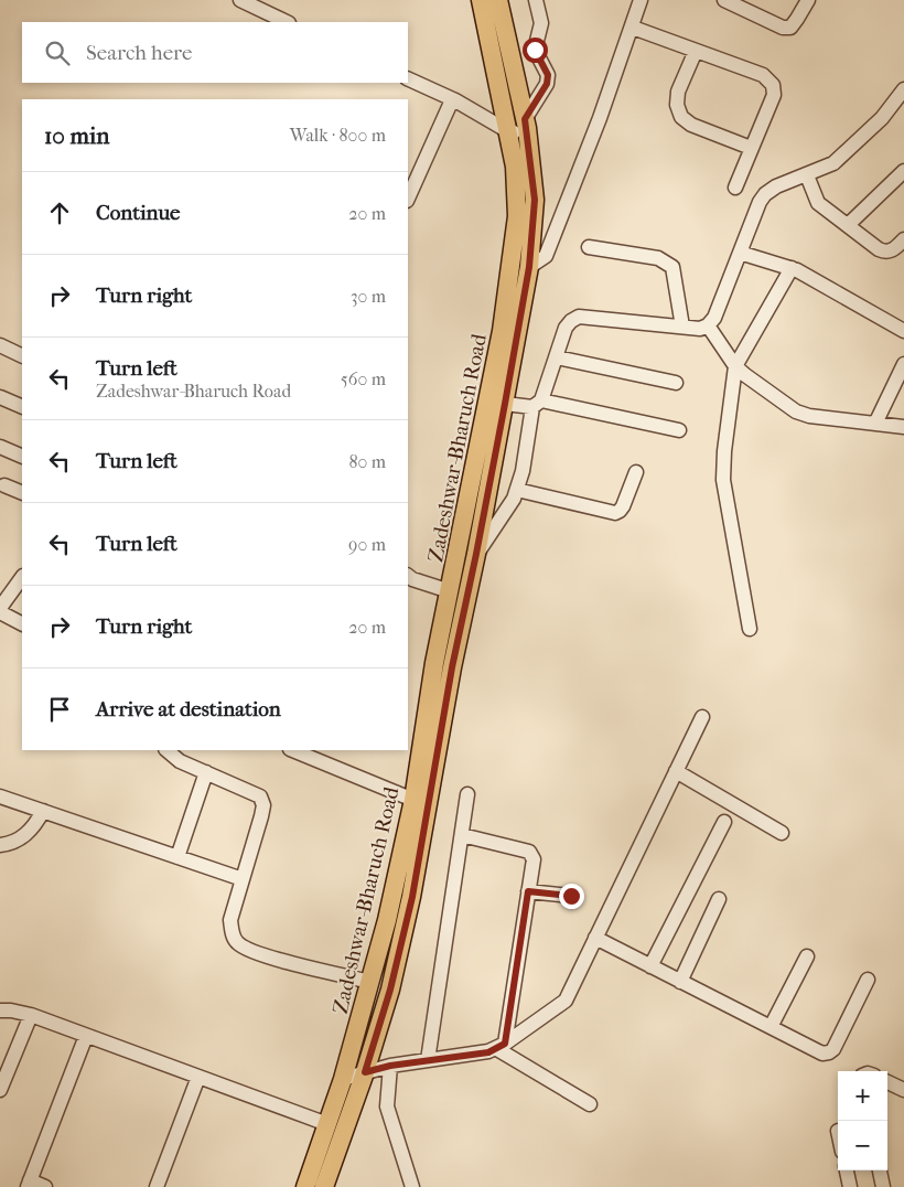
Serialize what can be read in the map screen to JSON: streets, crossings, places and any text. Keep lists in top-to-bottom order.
{
  "streets": {
    "main road": ["Zadeshwar-Bharuch Road"]
  },
  "page": {
    "search": "Search here",
    "heading": ["10 min", "Walk · 800 m"],
    "list": [
      ["Continue", "20 m"],
      ["Turn right", "30 m"],
      ["Turn left", "Zadeshwar-Bharuch Road", "560 m"],
      ["Turn left", "80 m"],
      ["Turn left", "90 m"],
      ["Turn right", "20 m"],
      "Arrive at destination"
    ],
    "map_buttons": ["+", "−"]
  }
}
